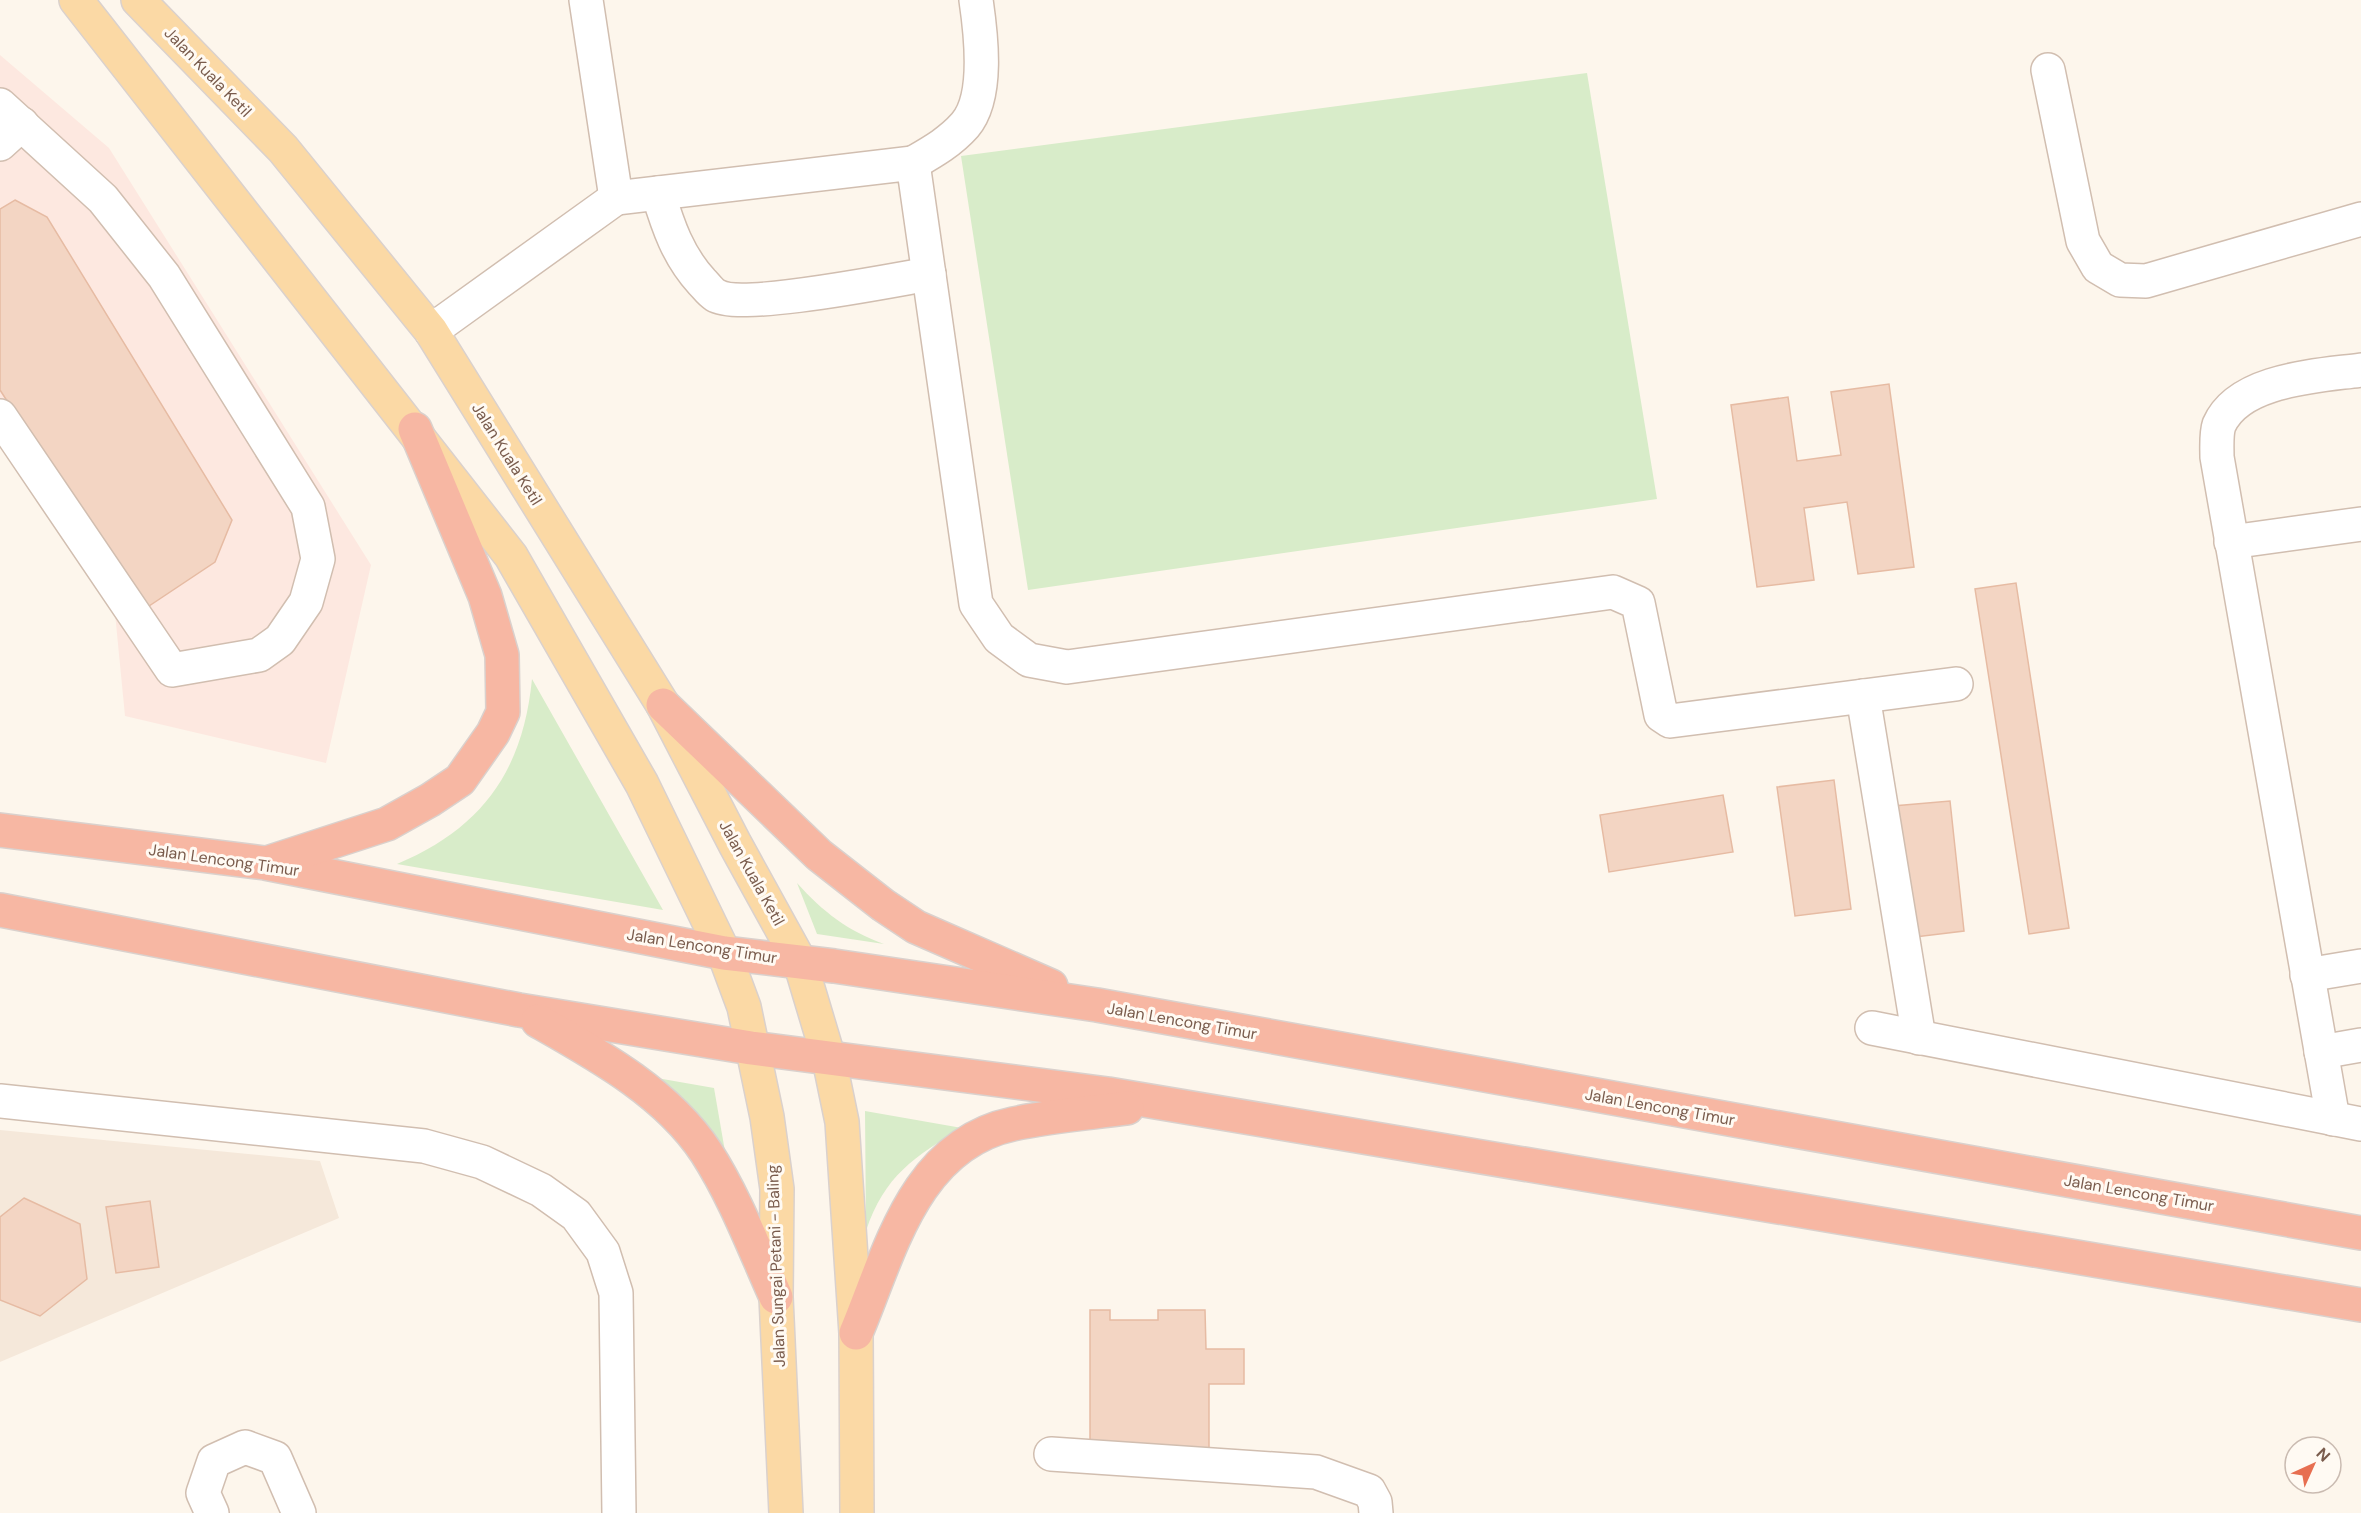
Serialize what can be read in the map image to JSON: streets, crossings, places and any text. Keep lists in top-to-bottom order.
{
  "streets": {
    "highway": ["Jalan Lencong Timur"],
    "main road": ["Jalan Kuala Ketil", "Jalan Sungai Petani - Baling"]
  },
  "crossings": [
    ["Jalan Kuala Ketil", "Jalan Lencong Timur"],
    ["Jalan Lencong Timur", "Jalan Sungai Petani - Baling"]
  ],
  "north": "top right"
}
